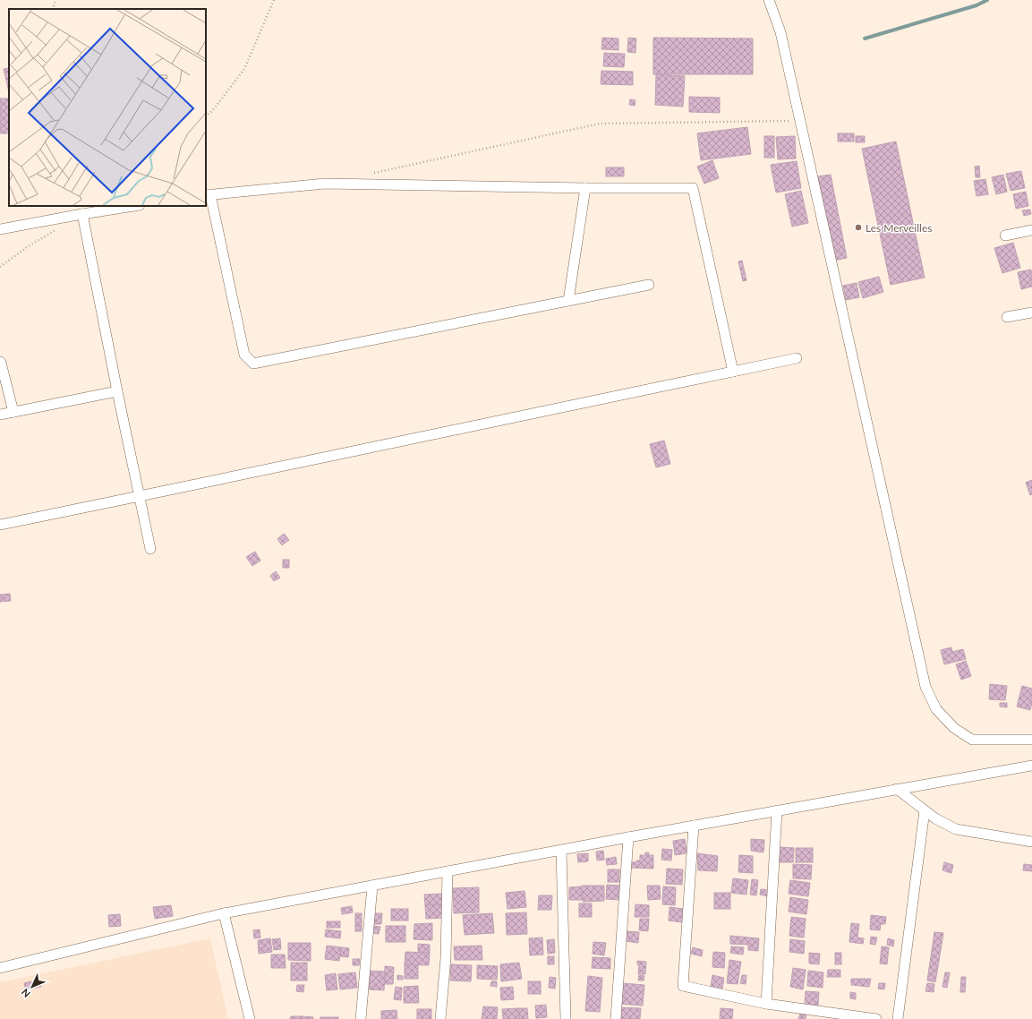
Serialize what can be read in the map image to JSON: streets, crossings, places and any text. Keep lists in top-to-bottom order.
{
  "places": ["Les Merveilles"],
  "north": "bottom left"
}
